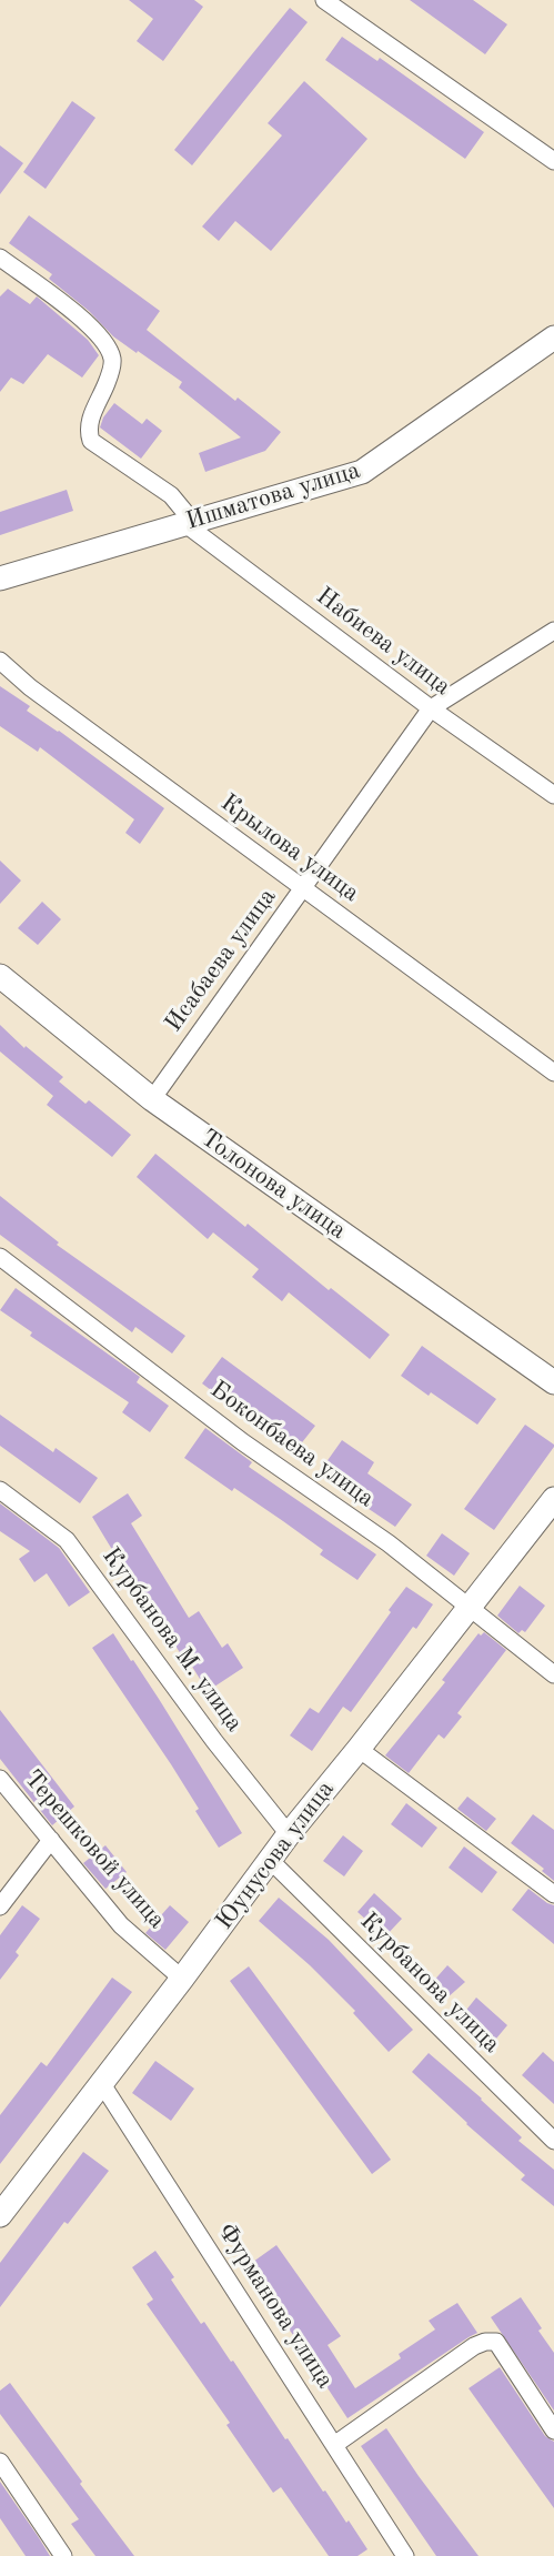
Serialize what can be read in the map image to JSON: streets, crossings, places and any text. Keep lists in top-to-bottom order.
{
  "streets": {
    "main road": ["Ишматова улица", "Толонова улица", "Юунусова улица"],
    "street": [
      "Набиева улица",
      "Крылова улица",
      "Исабаева улица",
      "Боконбаева улица",
      "Курбанова М. улица",
      "Терешковой улица",
      "Курбанова улица",
      "Фурманова улица"
    ]
  },
  "crossings": [
    ["Ишматова улица", "Набиева улица"],
    ["Набиева улица", "Исабаева улица"],
    ["Крылова улица", "Исабаева улица"],
    ["Исабаева улица", "Толонова улица"],
    ["Боконбаева улица", "Юунусова улица"],
    ["Курбанова М. улица", "Юунусова улица"],
    ["Терешковой улица", "Юунусова улица"],
    ["Юунусова улица", "Курбанова улица"],
    ["Юунусова улица", "Фурманова улица"]
  ]
}
